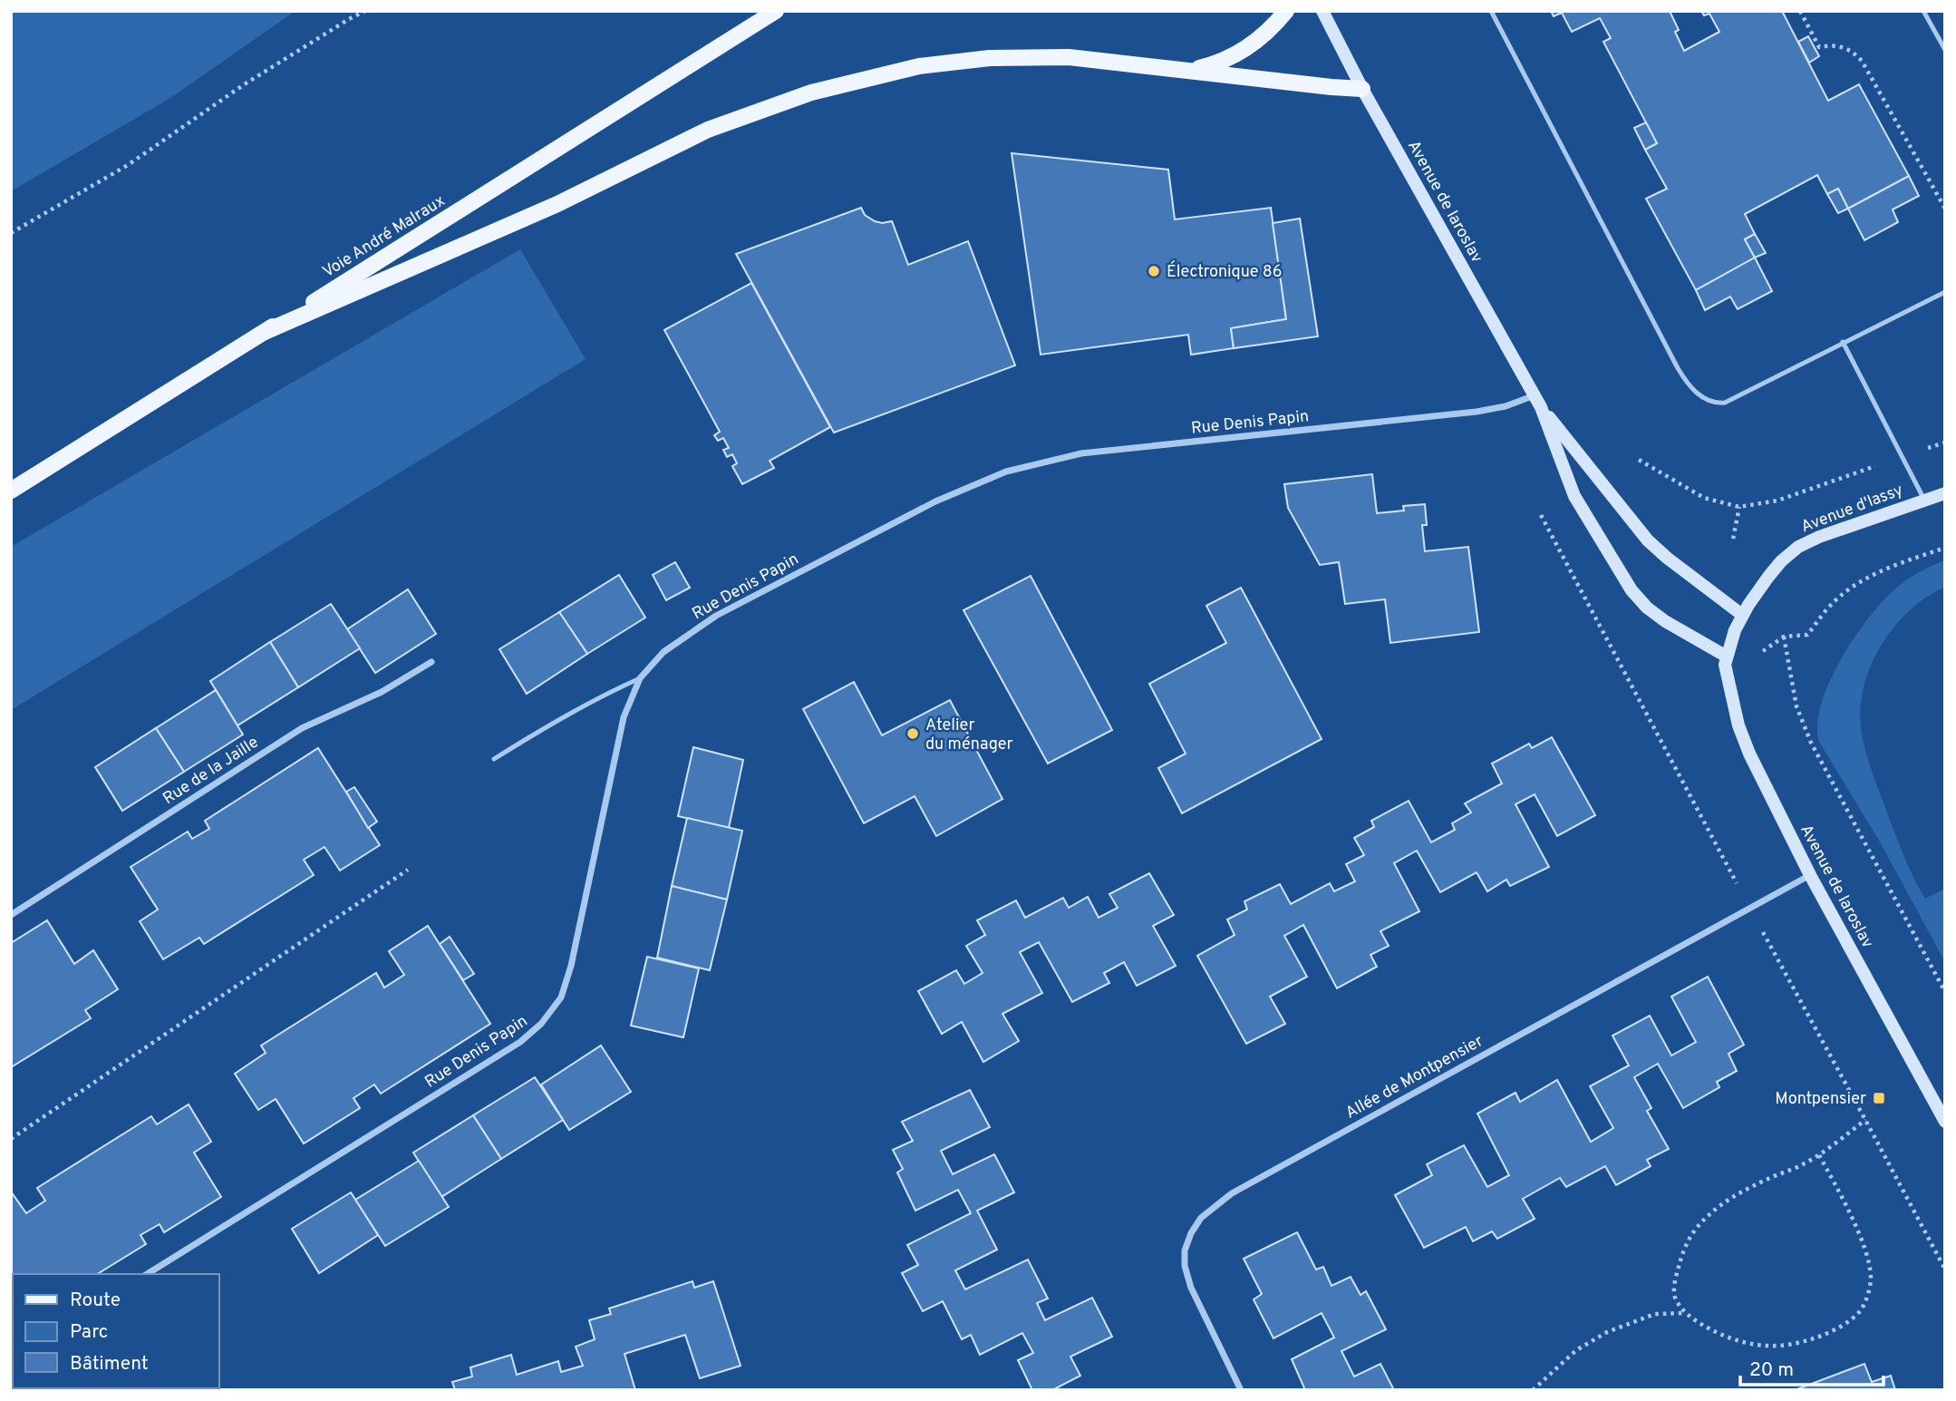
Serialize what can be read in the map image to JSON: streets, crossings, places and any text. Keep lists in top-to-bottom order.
{
  "streets": {
    "main road": ["Voie André Malraux"],
    "street": [
      "Avenue de Iaroslav",
      "Rue Denis Papin",
      "Avenue d'Iassy",
      "Rue de la Jaille",
      "Allée de Montpensier"
    ]
  },
  "crossings": [
    ["Avenue de Iaroslav", "Rue Denis Papin"],
    ["Avenue de Iaroslav", "Avenue d'Iassy"],
    ["Avenue de Iaroslav", "Allée de Montpensier"]
  ],
  "places": {
    "other": ["Électronique 86", "Atelier du ménager"],
    "transit": ["Montpensier"]
  },
  "legend": ["Route", "Parc", "Bâtiment"],
  "scale_bar": "20 m"
}
